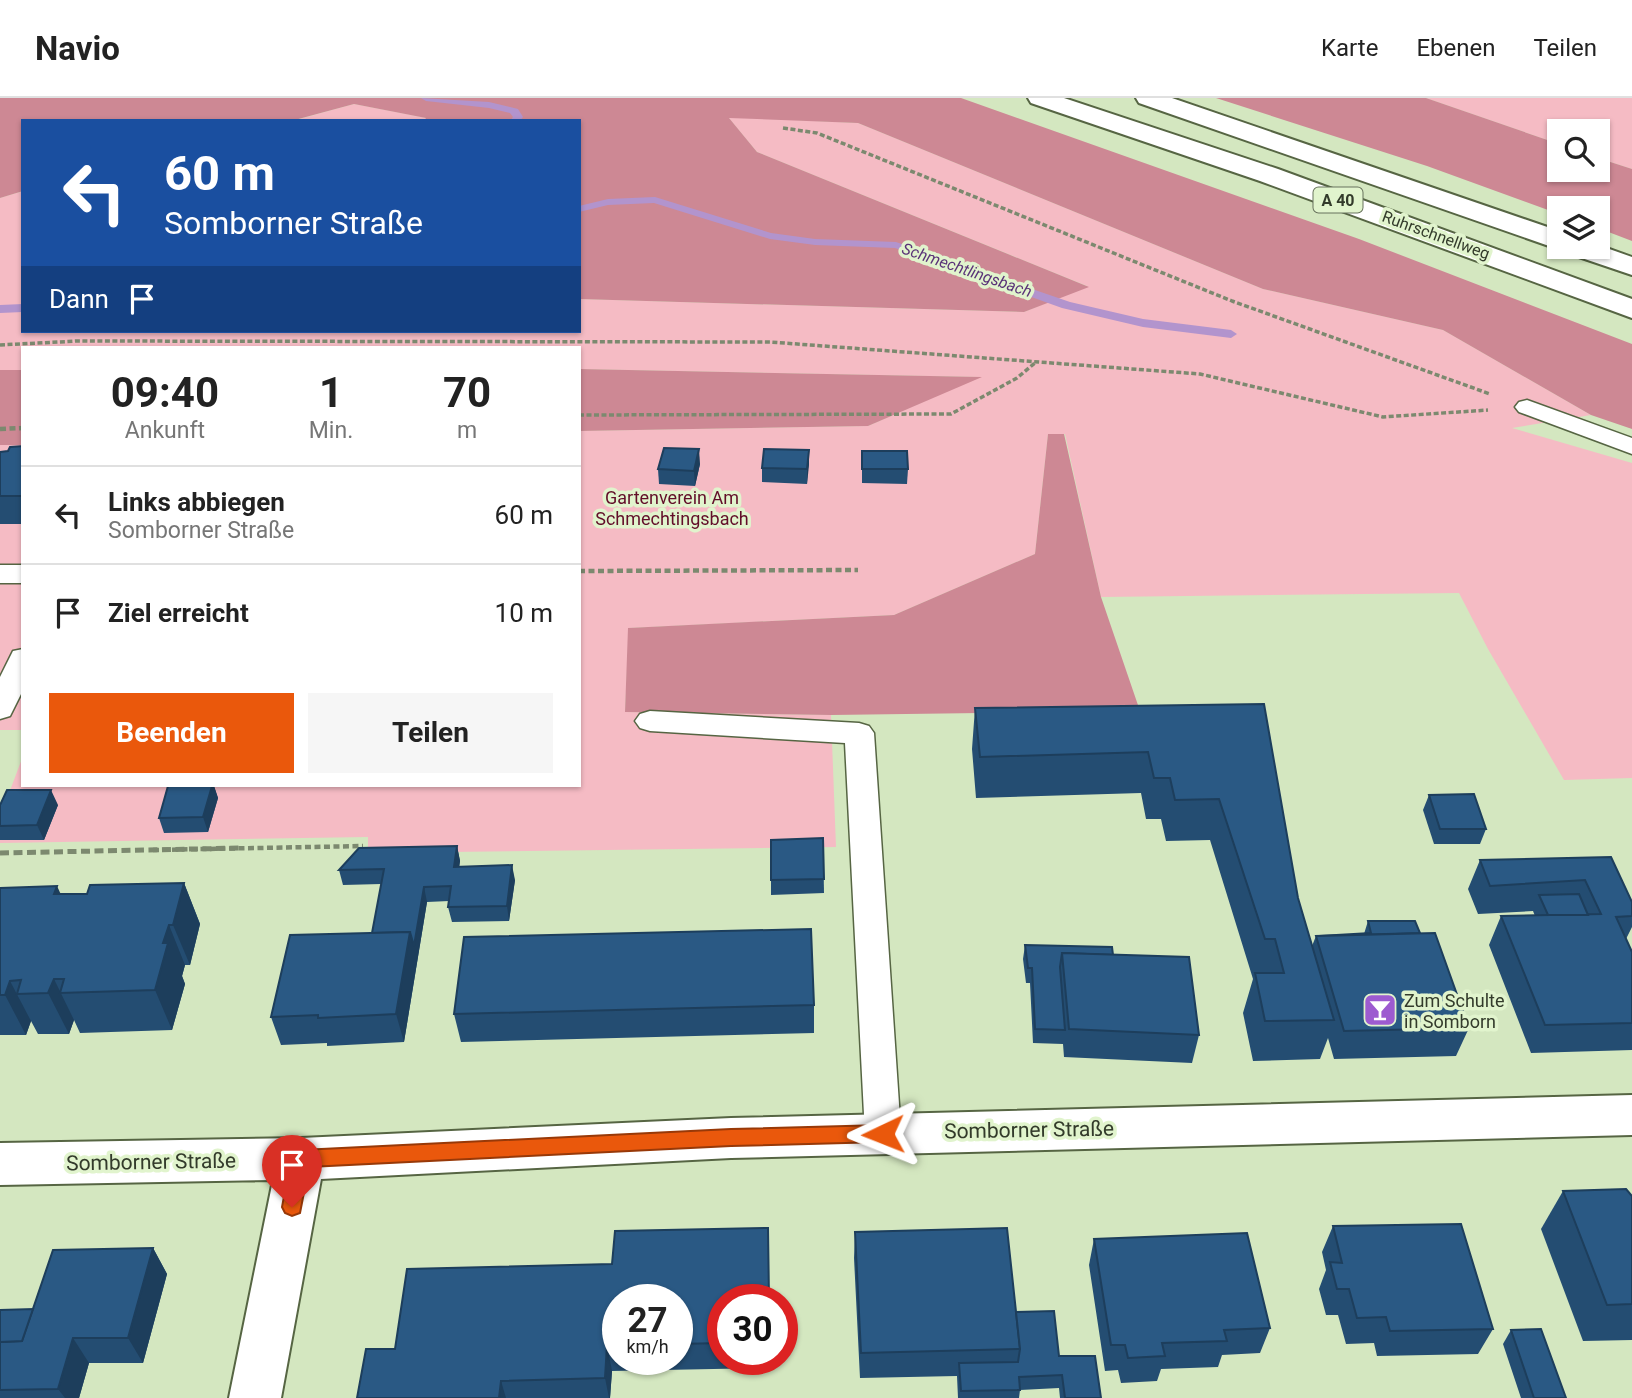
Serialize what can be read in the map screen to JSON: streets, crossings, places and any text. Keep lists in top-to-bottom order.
{
  "streets": {
    "main road": ["A 40", "Ruhrschnellweg", "Somborner Straße"]
  },
  "water": ["Schmechtlingsbach"],
  "parks": ["Gartenverein Am Schmechtingsbach"],
  "places": {
    "bar": ["Zum Schulte in Somborn"]
  },
  "page": {
    "header": "Navio",
    "nav": ["Karte", "Ebenen", "Teilen"],
    "turn": ["60 m", "Somborner Straße"],
    "then": "Dann",
    "eta": [
      "09:40",
      "Ankunft",
      "1",
      "Min.",
      "70",
      "m"
    ],
    "list": [
      {
        "name": "Links abbiegen",
        "note": "Somborner Straße",
        "value": "60 m"
      },
      {
        "name": "Ziel erreicht",
        "value": "10 m"
      }
    ],
    "buttons": ["Beenden", "Teilen"],
    "speed": "27 km/h",
    "limit": "30"
  }
}
